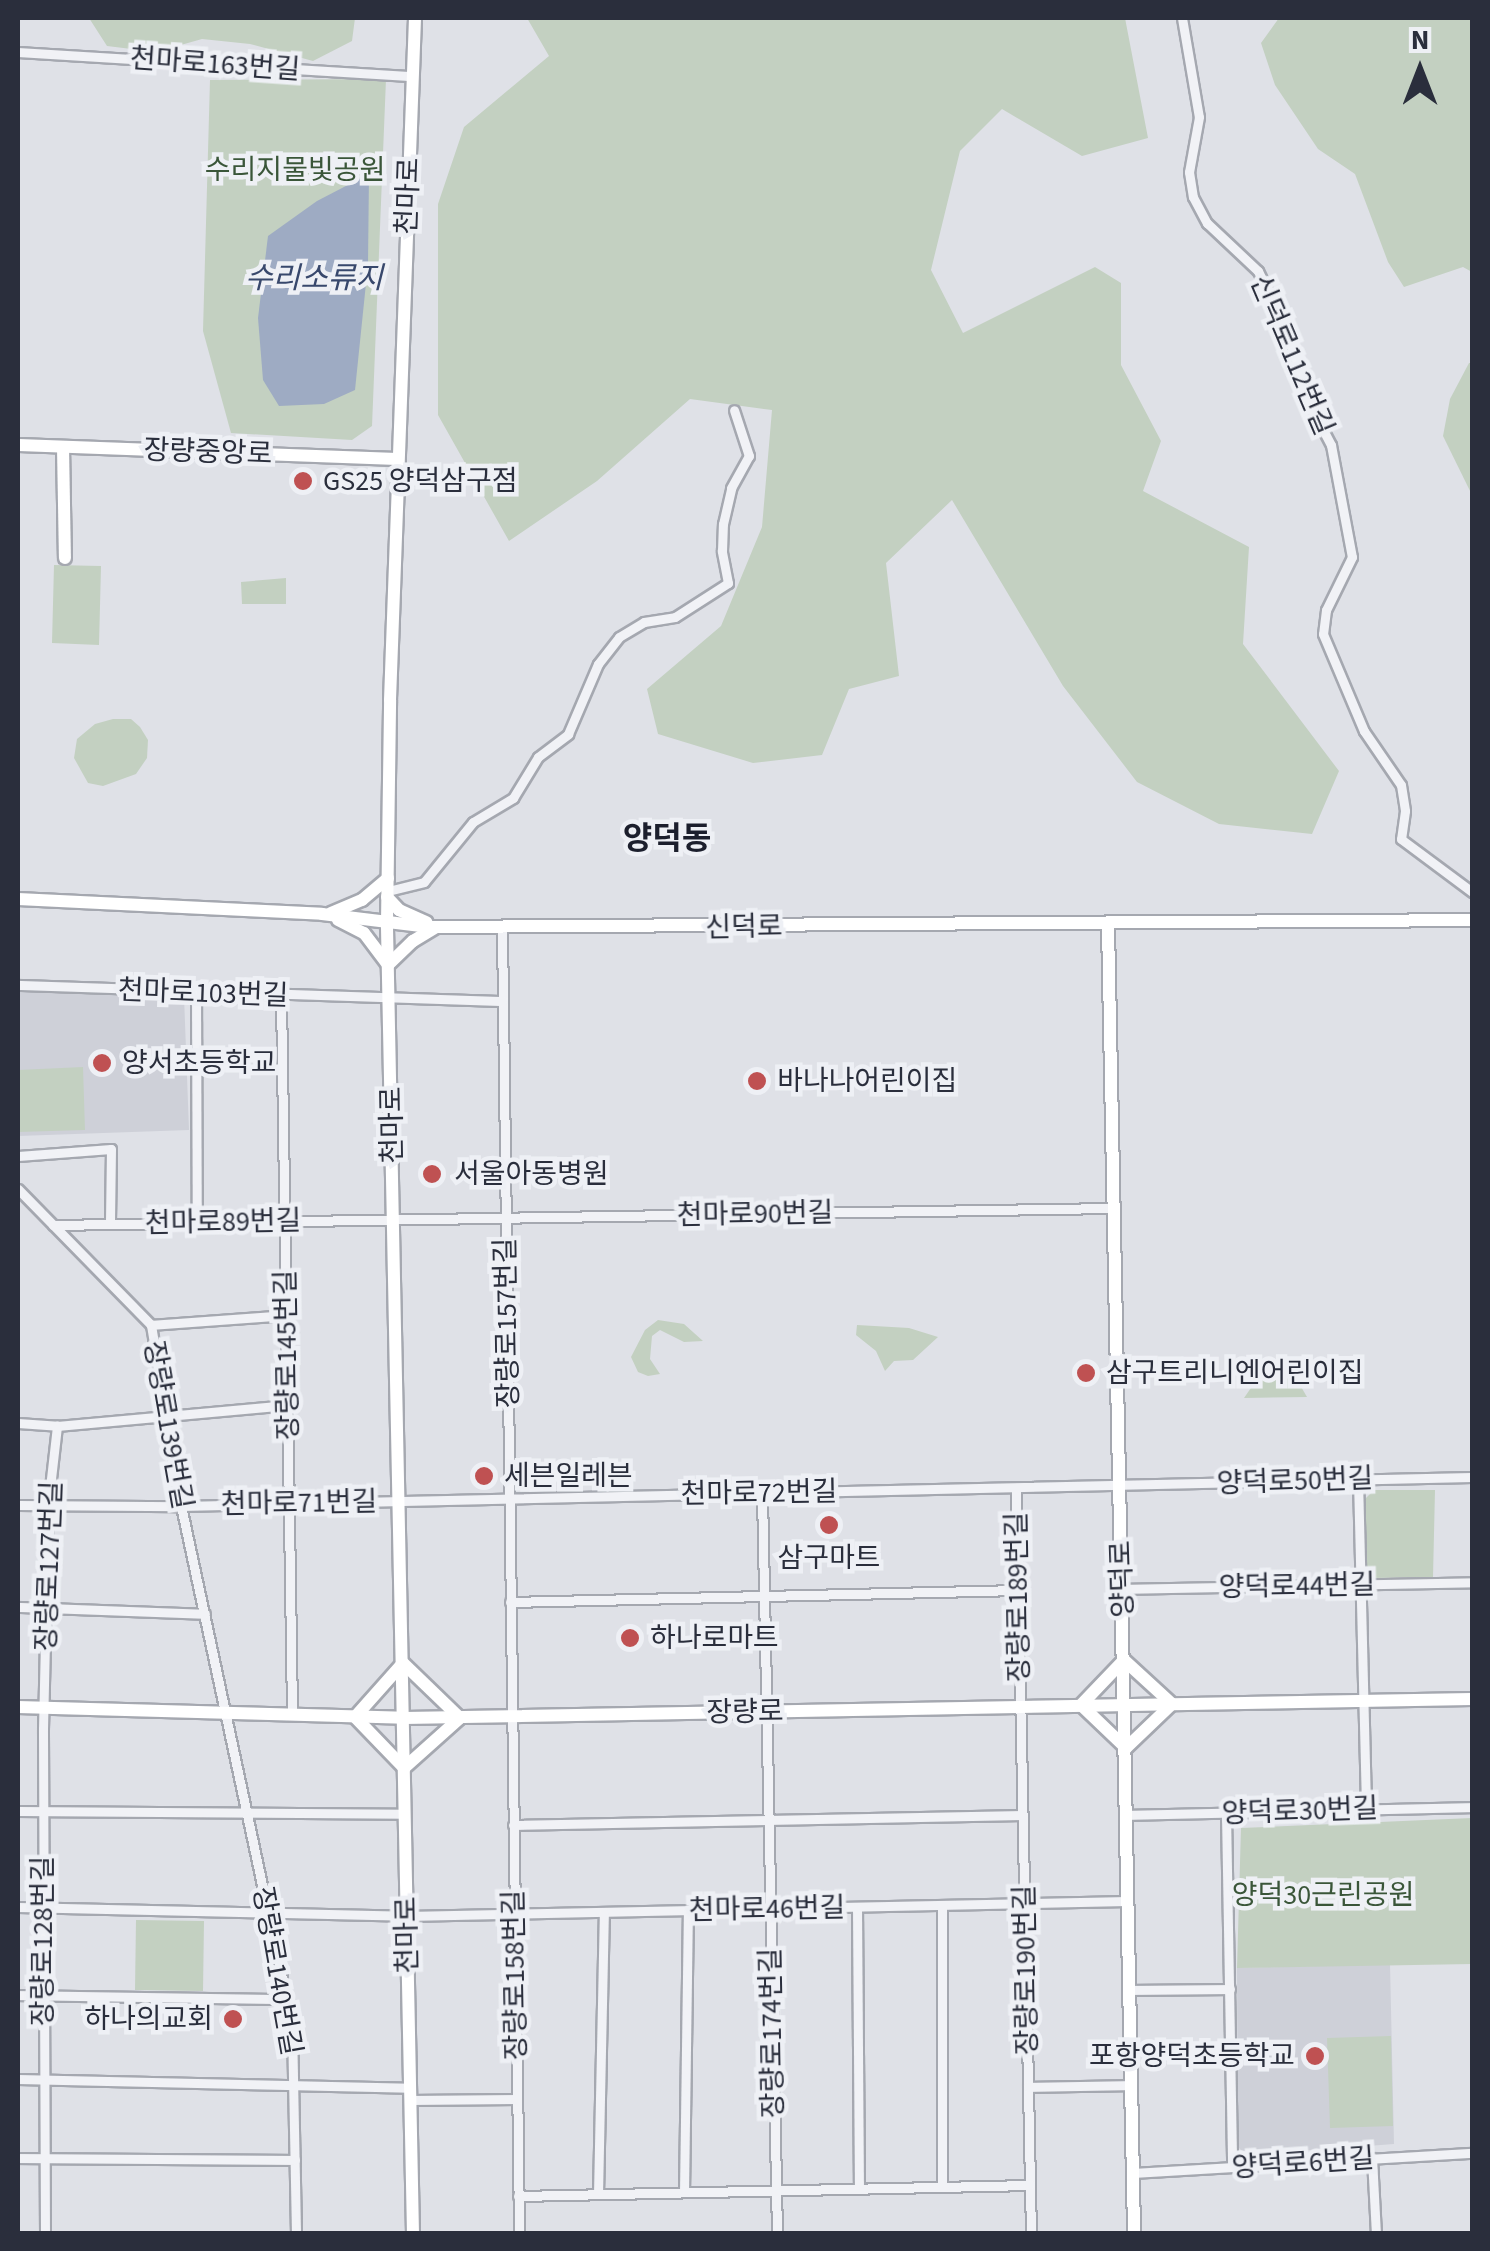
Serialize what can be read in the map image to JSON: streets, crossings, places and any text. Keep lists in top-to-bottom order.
{
  "streets": {
    "street": [
      "천마로163번길",
      "천마로",
      "신덕로112번길",
      "장량중앙로",
      "신덕로",
      "천마로103번길",
      "천마로90번길",
      "천마로89번길",
      "장량로157번길",
      "장량로145번길",
      "장량로139번길",
      "양덕로50번길",
      "천마로72번길",
      "천마로71번길",
      "장량로127번길",
      "양덕로",
      "양덕로44번길",
      "장량로189번길",
      "장량로",
      "양덕로30번길",
      "천마로46번길",
      "장량로128번길",
      "장량로190번길",
      "장량로140번길",
      "장량로158번길",
      "장량로174번길",
      "양덕로6번길"
    ]
  },
  "crossings": [
    ["천마로163번길", "천마로"],
    ["천마로", "장량중앙로"],
    ["천마로", "신덕로"],
    ["천마로", "천마로103번길"],
    ["천마로", "천마로90번길"],
    ["천마로", "천마로89번길"],
    ["천마로", "천마로72번길"],
    ["천마로", "천마로71번길"],
    ["천마로", "장량로"],
    ["천마로", "천마로46번길"],
    ["신덕로", "장량로157번길"],
    ["신덕로", "양덕로"],
    ["천마로103번길", "장량로157번길"],
    ["천마로103번길", "장량로145번길"],
    ["천마로90번길", "천마로89번길"],
    ["천마로90번길", "장량로157번길"],
    ["천마로90번길", "양덕로"],
    ["천마로89번길", "장량로145번길"],
    ["천마로89번길", "장량로139번길"],
    ["장량로157번길", "천마로72번길"],
    ["장량로157번길", "장량로"],
    ["장량로157번길", "장량로158번길"],
    ["장량로145번길", "천마로71번길"],
    ["장량로145번길", "장량로"],
    ["장량로139번길", "천마로71번길"],
    ["장량로139번길", "장량로"],
    ["장량로139번길", "장량로140번길"],
    ["양덕로50번길", "천마로72번길"],
    ["양덕로50번길", "양덕로"],
    ["천마로72번길", "천마로71번길"],
    ["천마로72번길", "양덕로"],
    ["천마로72번길", "장량로189번길"],
    ["천마로72번길", "장량로174번길"],
    ["천마로71번길", "장량로127번길"],
    ["장량로127번길", "장량로"],
    ["장량로127번길", "장량로128번길"],
    ["양덕로", "양덕로44번길"],
    ["양덕로", "장량로"],
    ["양덕로", "양덕로30번길"],
    ["양덕로", "천마로46번길"],
    ["양덕로", "양덕로6번길"],
    ["장량로189번길", "장량로"],
    ["장량로189번길", "장량로190번길"],
    ["장량로", "장량로128번길"],
    ["장량로", "장량로190번길"],
    ["장량로", "장량로140번길"],
    ["장량로", "장량로158번길"],
    ["장량로", "장량로174번길"],
    ["천마로46번길", "장량로128번길"],
    ["천마로46번길", "장량로190번길"],
    ["천마로46번길", "장량로140번길"],
    ["천마로46번길", "장량로158번길"],
    ["천마로46번길", "장량로174번길"]
  ],
  "districts": ["양덕동"],
  "water": ["수리소류지"],
  "parks": ["수리지물빛공원", "양덕30근린공원"],
  "places": [
    "GS25 양덕삼구점",
    "양서초등학교",
    "바나나어린이집",
    "서울아동병원",
    "삼구트리니엔어린이집",
    "세븐일레븐",
    "삼구마트",
    "하나로마트",
    "하나의교회",
    "포항양덕초등학교"
  ],
  "north": "top"
}
